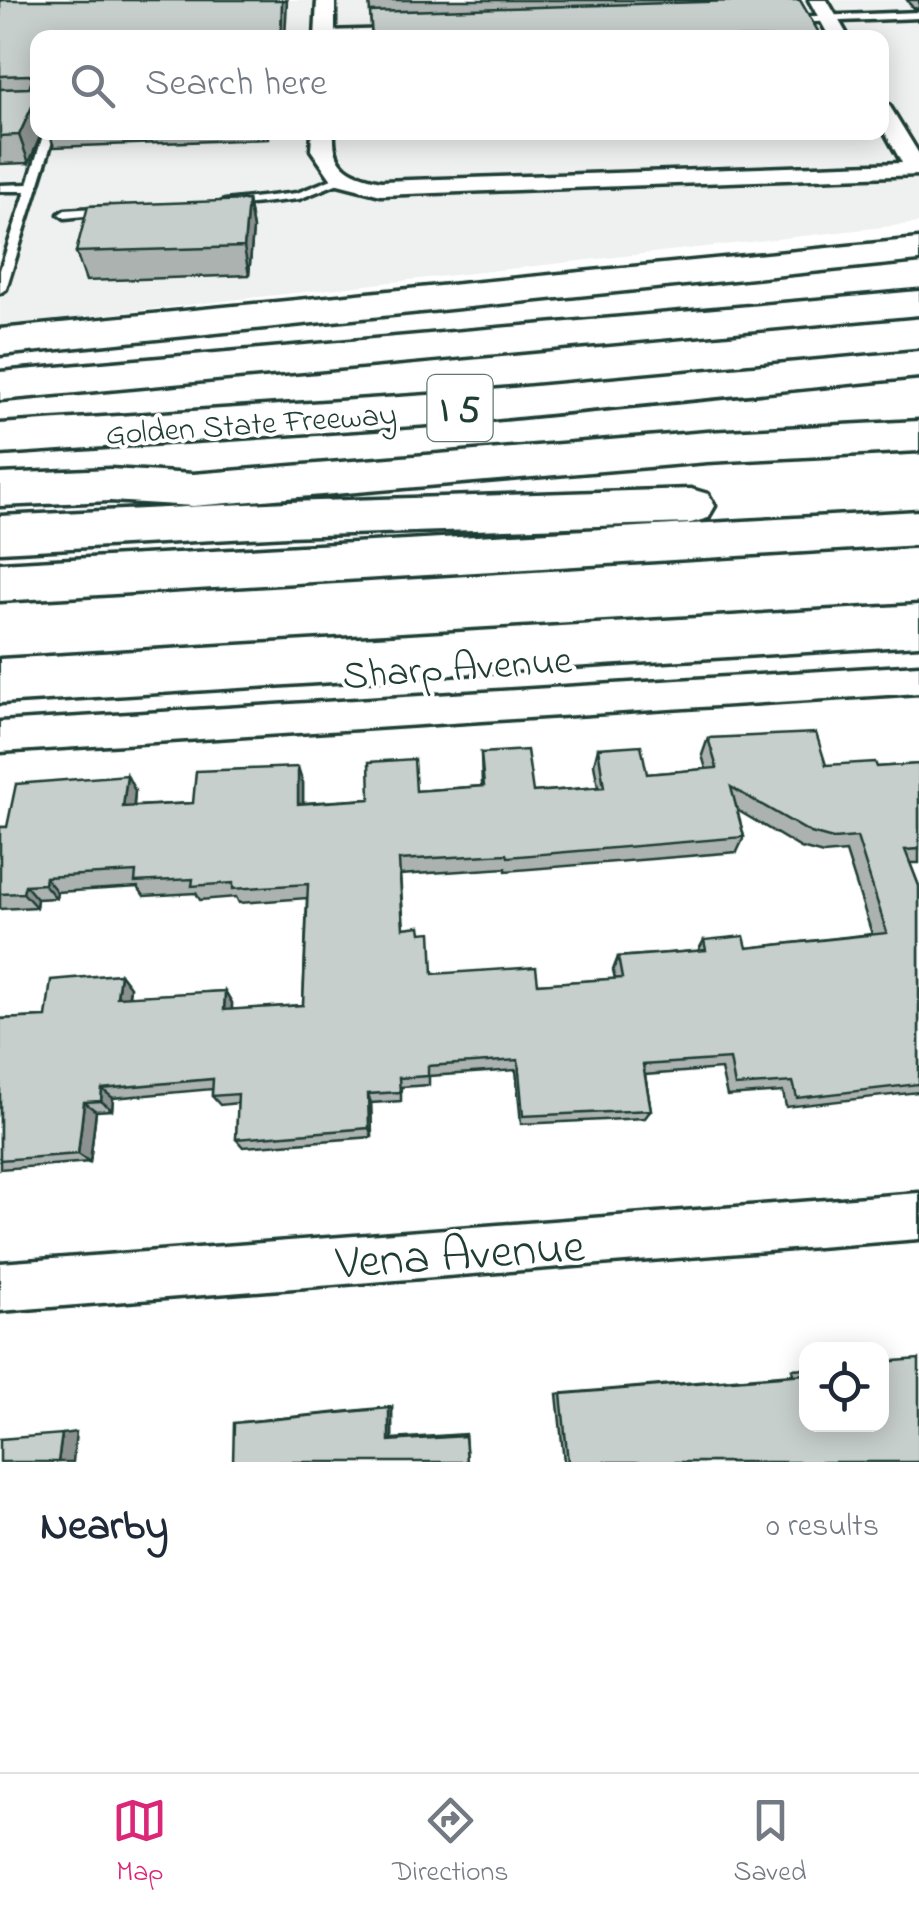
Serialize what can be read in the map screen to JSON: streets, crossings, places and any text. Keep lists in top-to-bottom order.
{
  "streets": {
    "highway": ["I 5", "Golden State Freeway"],
    "street": ["Sharp Avenue", "Vena Avenue"]
  },
  "page": {
    "search": "Search here",
    "heading": ["Nearby", "0 results"],
    "nav": ["Map", "Directions", "Saved"]
  }
}
